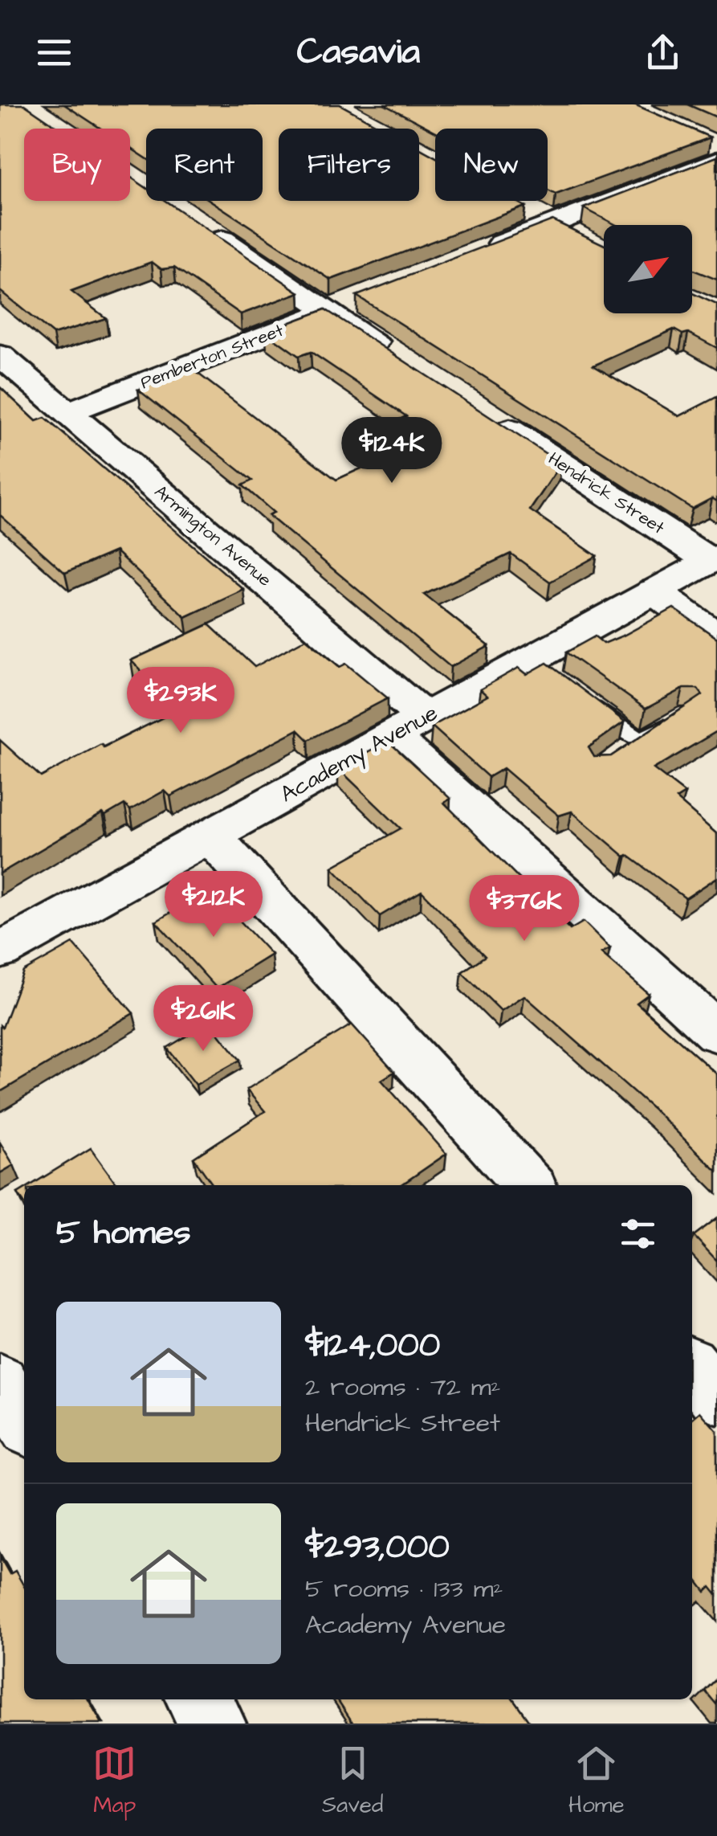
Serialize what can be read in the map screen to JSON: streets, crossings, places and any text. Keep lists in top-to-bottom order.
{
  "streets": {
    "street": [
      "Pemberton Street",
      "Hendrick Street",
      "Armington Avenue",
      "Academy Avenue"
    ]
  },
  "crossings": [
    ["Pemberton Street", "Armington Avenue"],
    ["Hendrick Street", "Academy Avenue"],
    ["Armington Avenue", "Academy Avenue"]
  ],
  "north": "top right",
  "page": {
    "header": "Casavia",
    "chip": [
      "Buy",
      "Rent",
      "Filters",
      "New"
    ],
    "price": [
      "$124K",
      "$293K",
      "$212K",
      "$376K",
      "$261K"
    ],
    "heading": "5 homes",
    "list": [
      {
        "name": "$124,000",
        "note": "2 rooms · 72 m² · Hendrick Street"
      },
      {
        "name": "$293,000",
        "note": "5 rooms · 133 m² · Academy Avenue"
      }
    ],
    "tabs": ["Map", "Saved", "Home"]
  }
}
